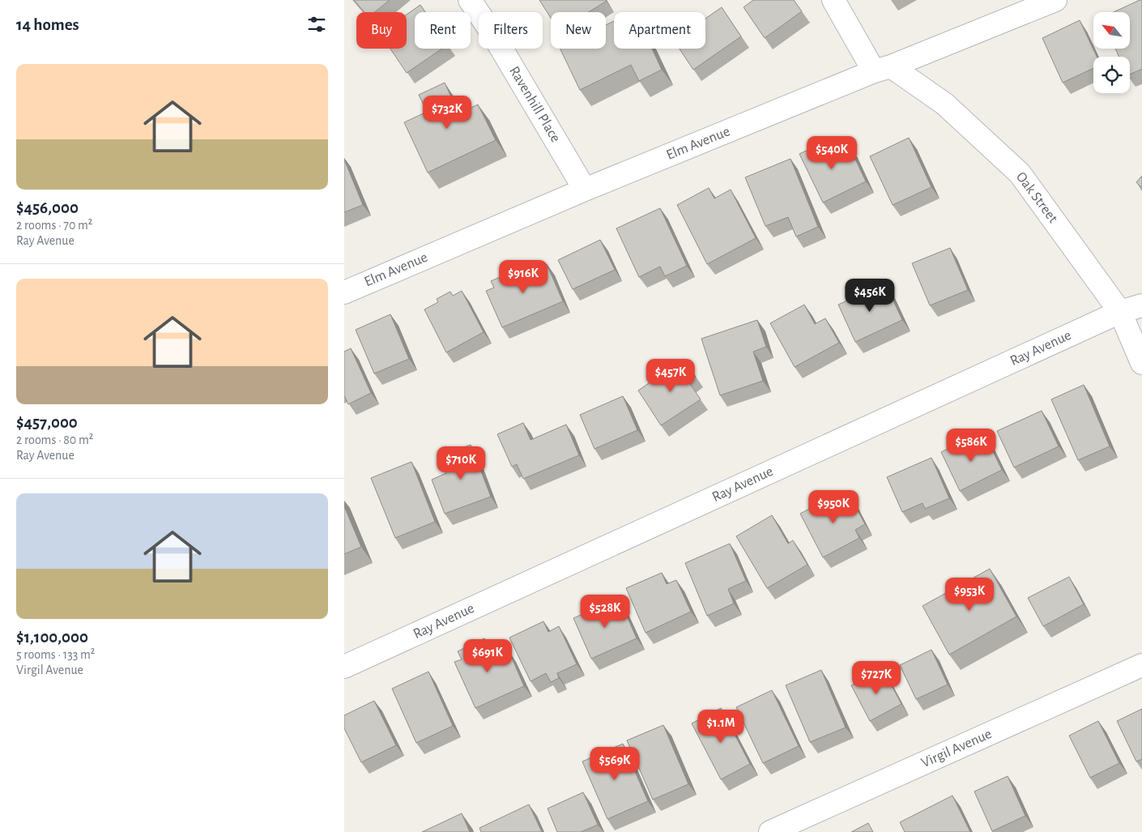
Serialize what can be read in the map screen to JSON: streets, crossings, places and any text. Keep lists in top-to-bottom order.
{
  "streets": {
    "street": [
      "Ravenhill Place",
      "Elm Avenue",
      "Oak Street",
      "Ray Avenue",
      "Virgil Avenue"
    ]
  },
  "crossings": [
    ["Ravenhill Place", "Elm Avenue"],
    ["Elm Avenue", "Oak Street"],
    ["Oak Street", "Ray Avenue"]
  ],
  "north": "top left",
  "page": {
    "heading": "14 homes",
    "chip": [
      "Buy",
      "Rent",
      "Filters",
      "New",
      "Apartment"
    ],
    "list": [
      {
        "name": "$456,000",
        "note": "2 rooms · 70 m² · Ray Avenue"
      },
      {
        "name": "$457,000",
        "note": "2 rooms · 80 m² · Ray Avenue"
      },
      {
        "name": "$1,100,000",
        "note": "5 rooms · 133 m² · Virgil Avenue"
      }
    ],
    "price": [
      "$732K",
      "$540K",
      "$916K",
      "$456K",
      "$457K",
      "$586K",
      "$710K",
      "$950K",
      "$953K",
      "$528K",
      "$691K",
      "$727K",
      "$1.1M",
      "$569K"
    ]
  }
}
